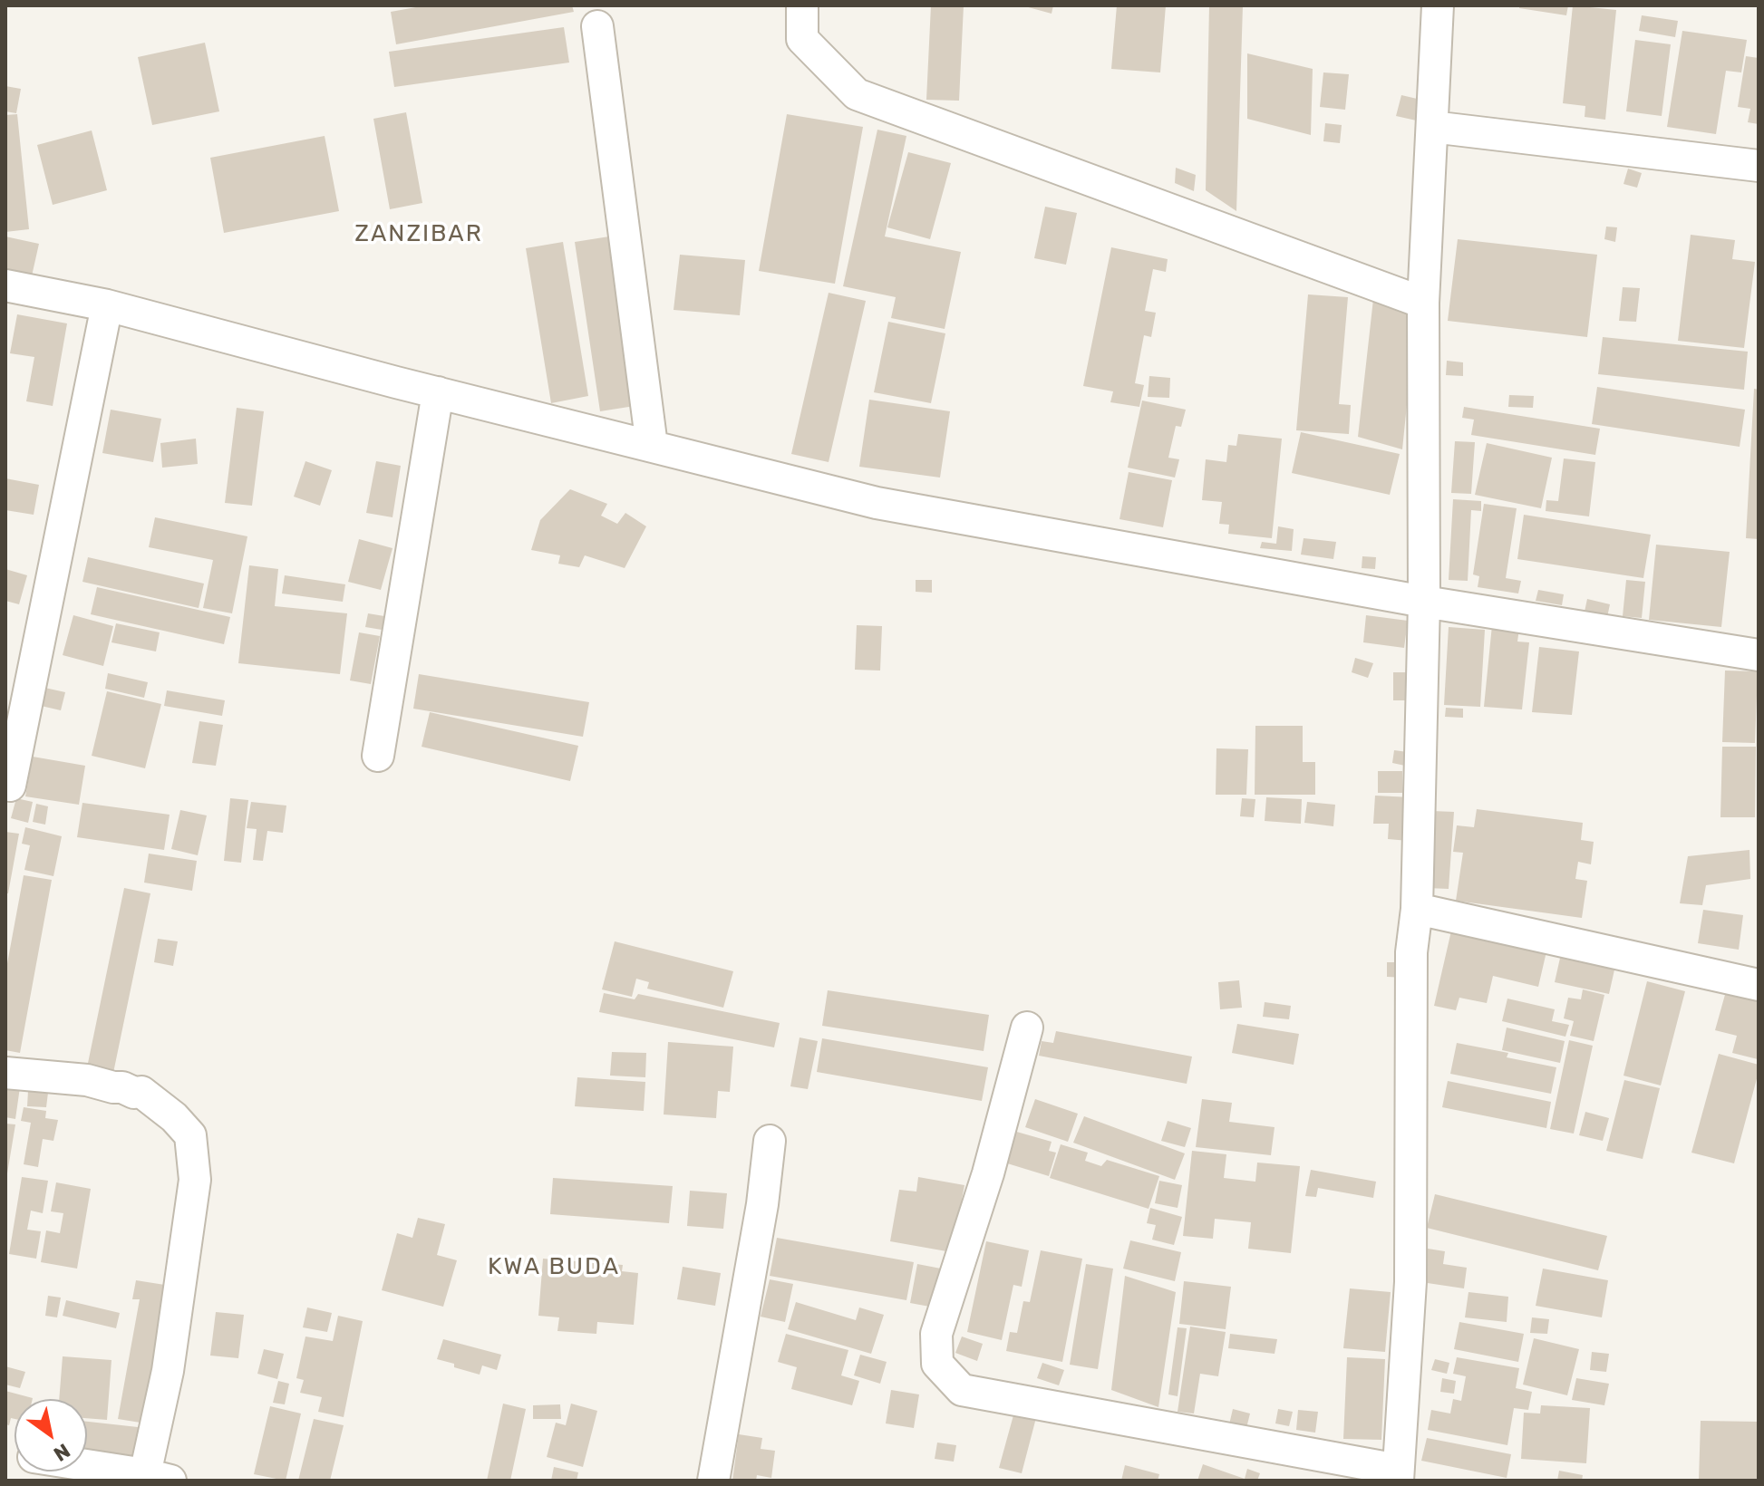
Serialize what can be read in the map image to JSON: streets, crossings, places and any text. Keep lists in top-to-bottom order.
{
  "districts": ["ZANZIBAR", "KWA BUDA"],
  "north": "bottom right"
}
